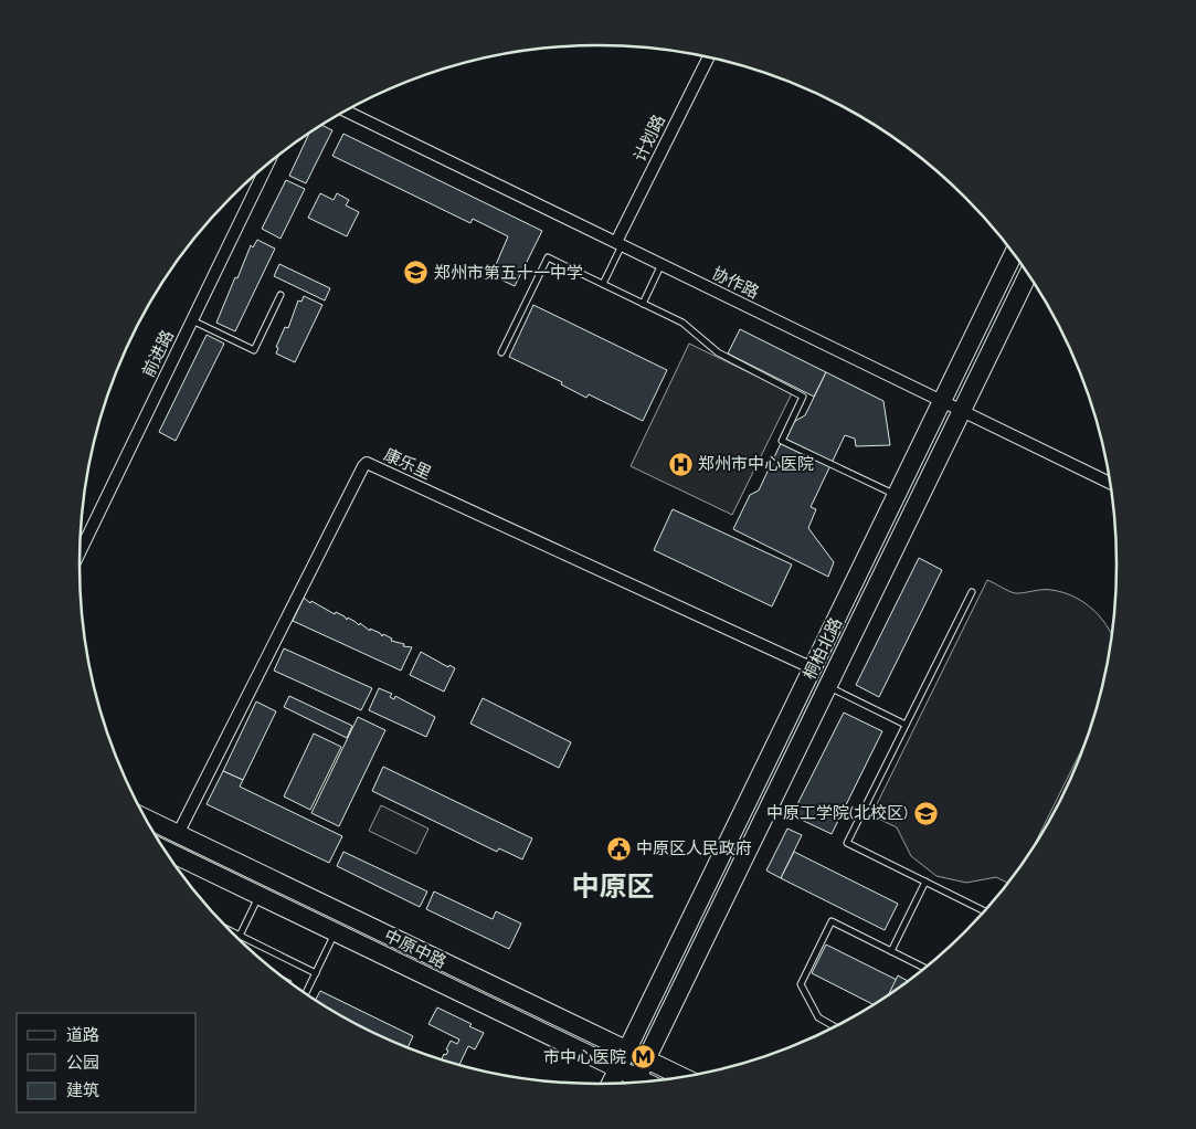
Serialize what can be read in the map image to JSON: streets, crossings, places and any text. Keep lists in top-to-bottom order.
{
  "streets": {
    "main road": ["桐柏北路", "中原中路"],
    "street": [
      "计划路",
      "协作路",
      "前进路",
      "康乐里"
    ]
  },
  "crossings": [
    ["计划路", "协作路"],
    ["协作路", "桐柏北路"],
    ["康乐里", "桐柏北路"],
    ["康乐里", "中原中路"],
    ["桐柏北路", "中原中路"]
  ],
  "districts": ["中原区"],
  "places": {
    "school or university": ["郑州市第五十一中学", "中原工学院(北校区)"],
    "hospital": ["郑州市中心医院"],
    "public building": ["中原区人民政府"],
    "metro station": ["市中心医院"]
  },
  "legend": ["道路", "公园", "建筑"]
}
